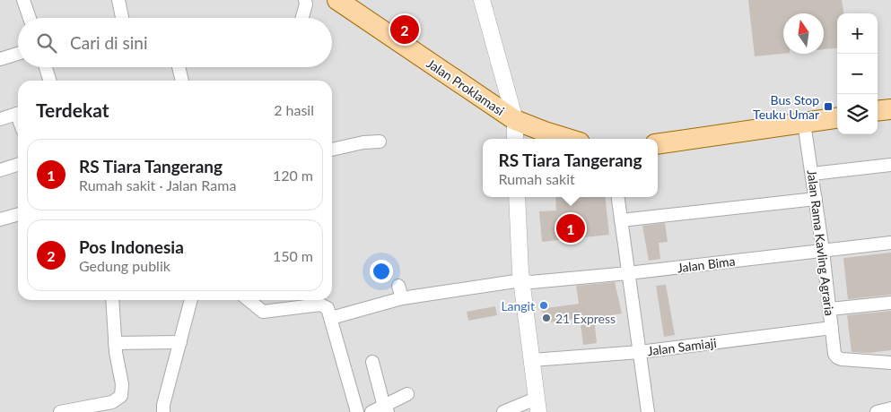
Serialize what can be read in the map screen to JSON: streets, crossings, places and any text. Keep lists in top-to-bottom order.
{
  "streets": {
    "main road": ["Jalan Proklamasi"],
    "street": ["Jalan Rama Kavling Agraria", "Jalan Bima", "Jalan Samiaji"]
  },
  "crossings": [
    ["Jalan Rama Kavling Agraria", "Jalan Bima"],
    ["Jalan Rama Kavling Agraria", "Jalan Samiaji"]
  ],
  "places": {
    "transit": ["Bus Stop Teuku Umar"],
    "other": ["Langit", "21 Express"]
  },
  "north": "top",
  "page": {
    "map_buttons": ["+", "−"],
    "pins": ["2", "1"],
    "search": "Cari di sini",
    "heading": ["Terdekat", "2 hasil"],
    "popup": ["RS Tiara Tangerang", "Rumah sakit"],
    "list": [
      {
        "mark": "1",
        "name": "RS Tiara Tangerang",
        "note": "Rumah sakit · Jalan Rama",
        "value": "120 m"
      },
      {
        "mark": "2",
        "name": "Pos Indonesia",
        "note": "Gedung publik",
        "value": "150 m"
      }
    ]
  }
}
